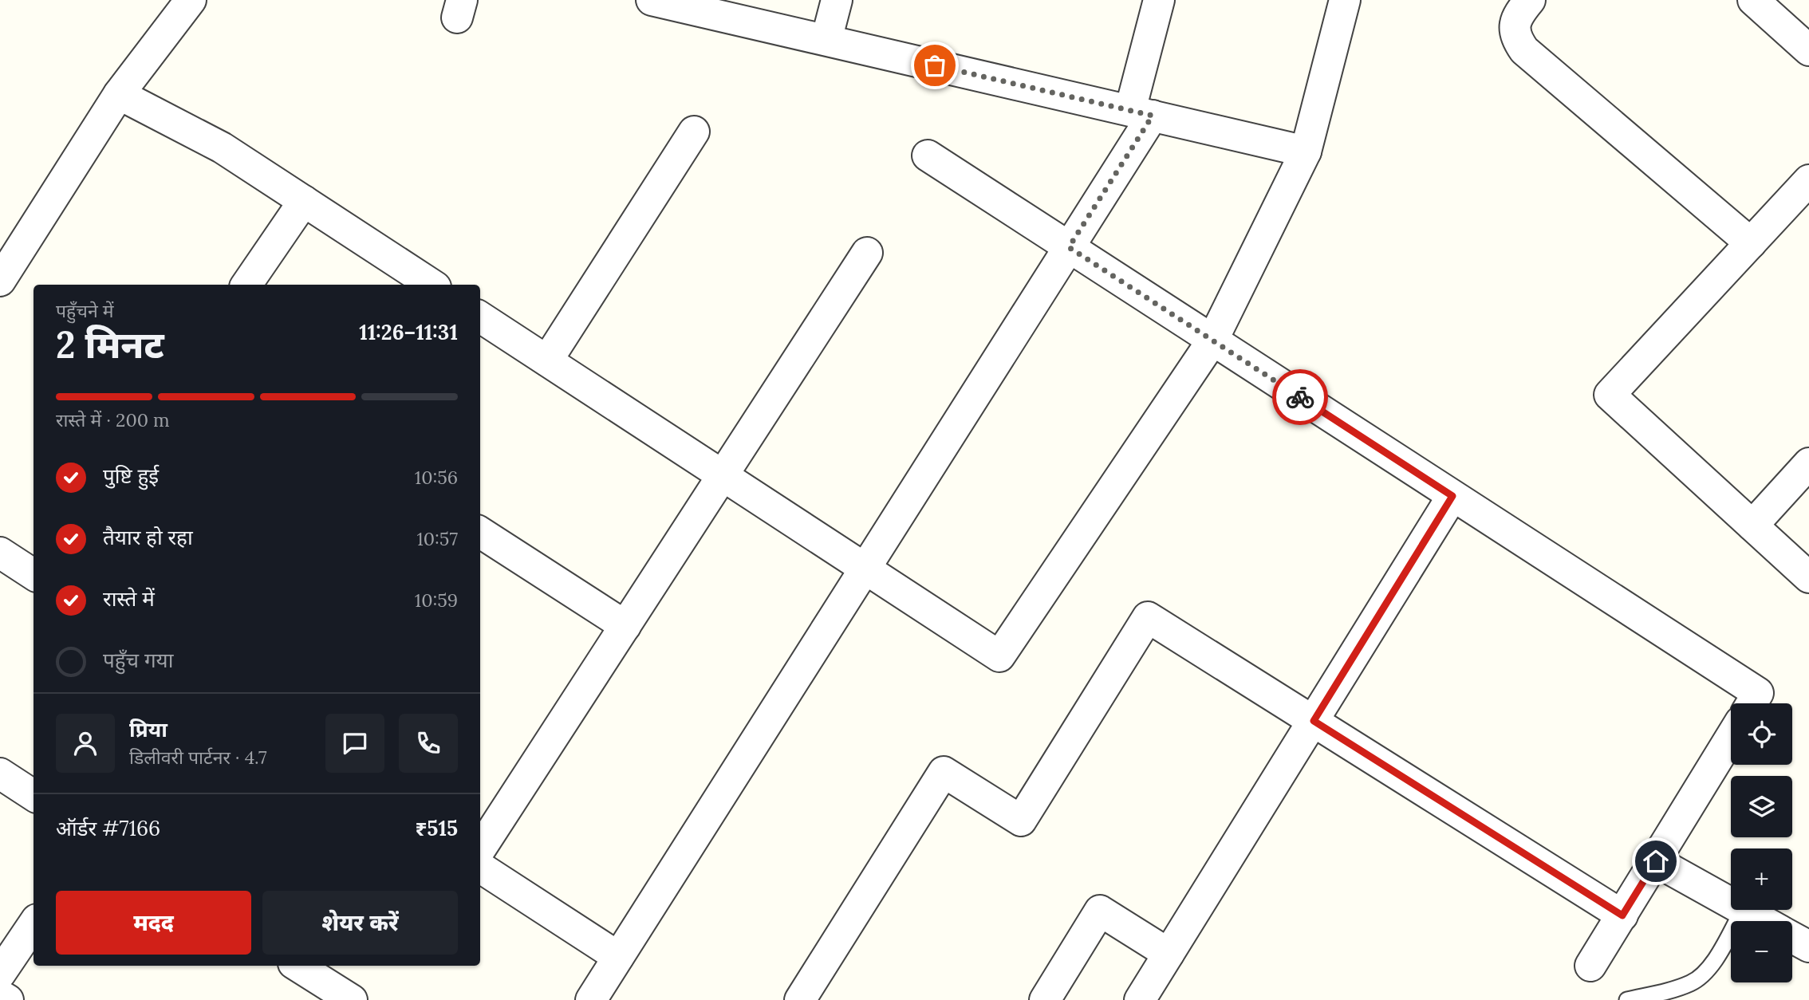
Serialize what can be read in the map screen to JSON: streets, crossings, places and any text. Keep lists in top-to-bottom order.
{
  "page": {
    "heading": ["2 मिनट", "पहुँचने में", "11:26–11:31"],
    "panel": [
      "प्रिया",
      "डिलीवरी पार्टनर · 4.7",
      "ऑर्डर #7166",
      "₹515"
    ],
    "bar": "रास्ते में · 200 m",
    "list": [
      ["पुष्टि हुई", "10:56"],
      ["तैयार हो रहा", "10:57"],
      ["रास्ते में", "10:59"],
      "पहुँच गया"
    ],
    "map_buttons": ["+", "−"],
    "buttons": ["मदद", "शेयर करें"]
  }
}
